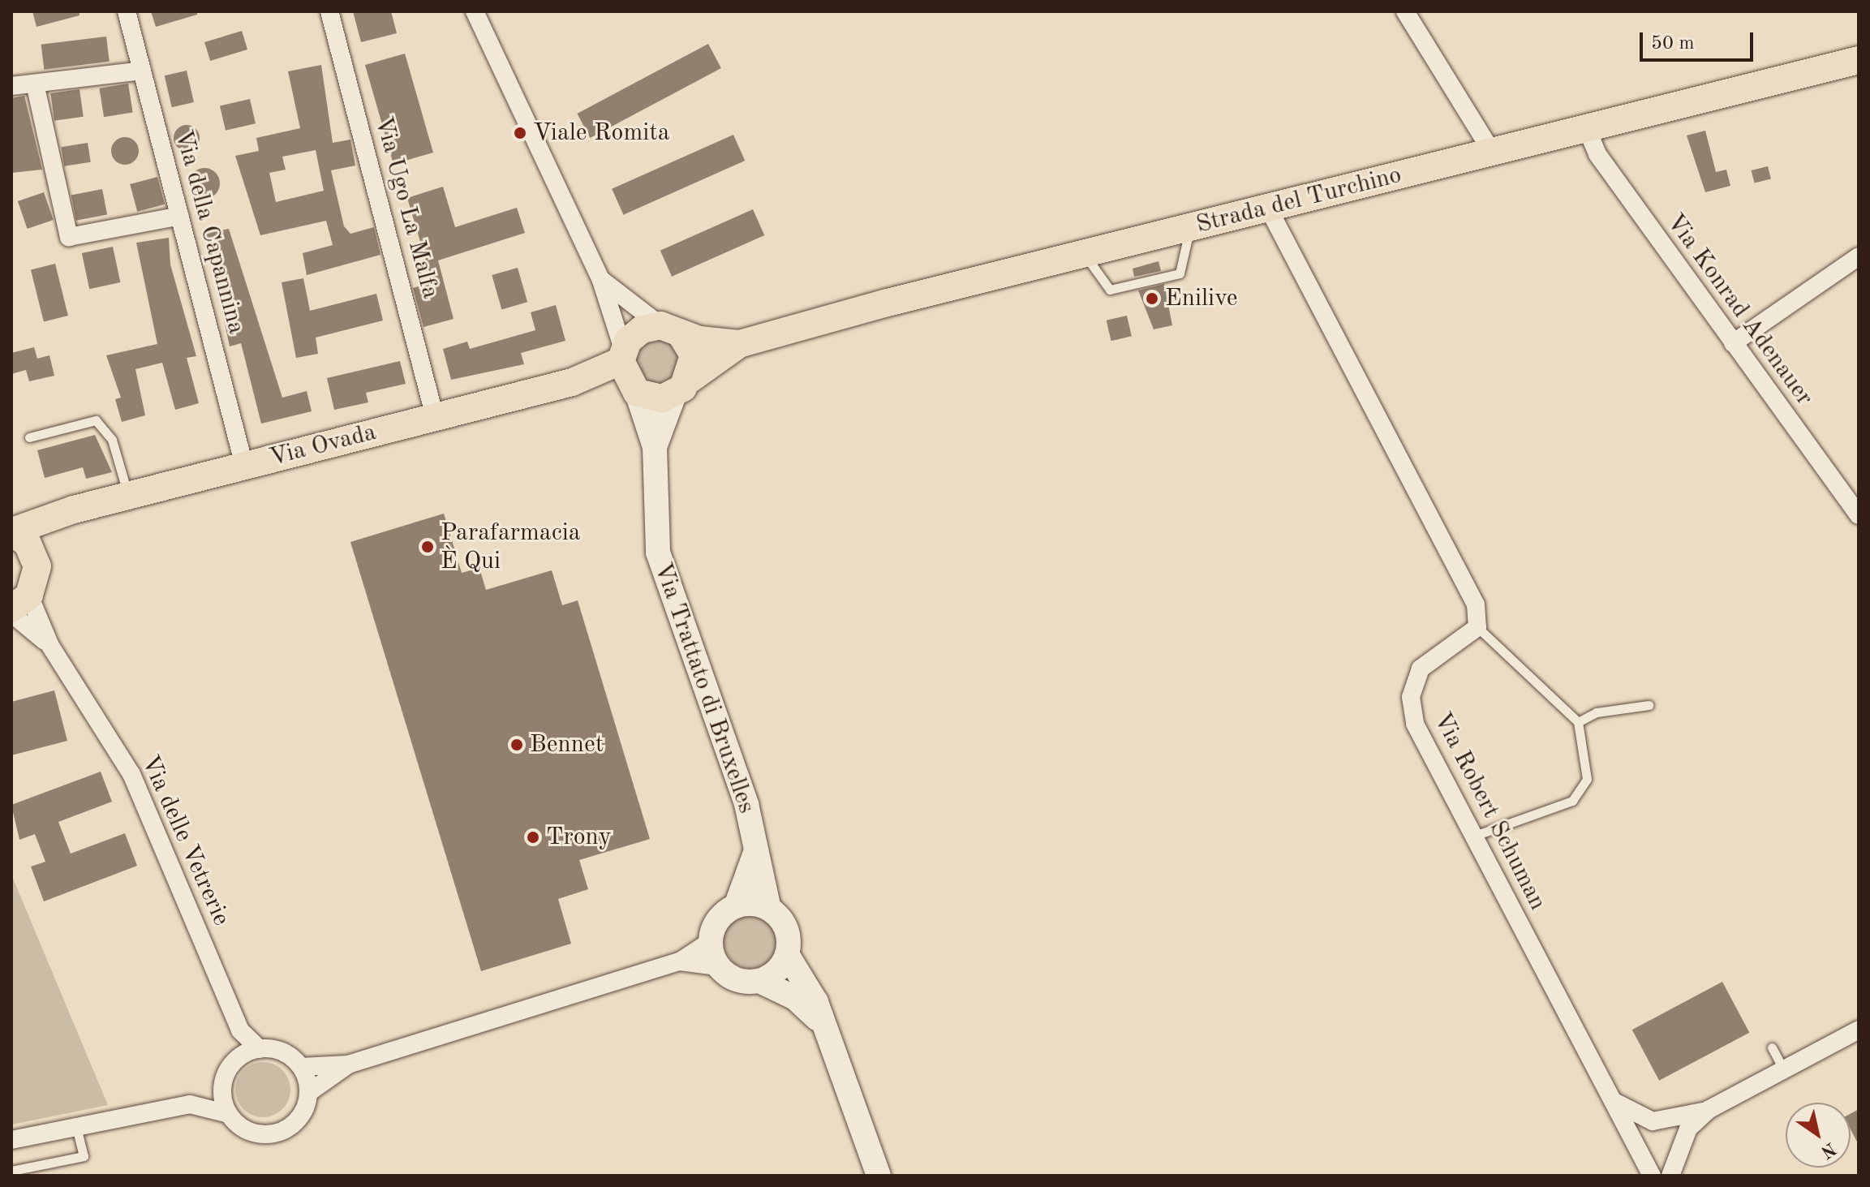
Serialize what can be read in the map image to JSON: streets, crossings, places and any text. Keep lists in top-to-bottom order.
{
  "streets": {
    "main road": ["Strada del Turchino", "Via Ovada", "Via Trattato di Bruxelles"],
    "street": [
      "Via Ugo La Malfa",
      "Via della Capannina",
      "Via Konrad Adenauer",
      "Via Robert Schuman",
      "Via delle Vetrerie"
    ]
  },
  "crossings": [
    ["Strada del Turchino", "Via Konrad Adenauer"],
    ["Strada del Turchino", "Via Trattato di Bruxelles"],
    ["Via Ugo La Malfa", "Via Ovada"],
    ["Via della Capannina", "Via Ovada"],
    ["Via Ovada", "Via Trattato di Bruxelles"]
  ],
  "places": [
    "Viale Romita",
    "Enilive",
    "Parafarmacia È Qui",
    "Bennet",
    "Trony"
  ],
  "scale_bar": "50 m",
  "north": "bottom right"
}
